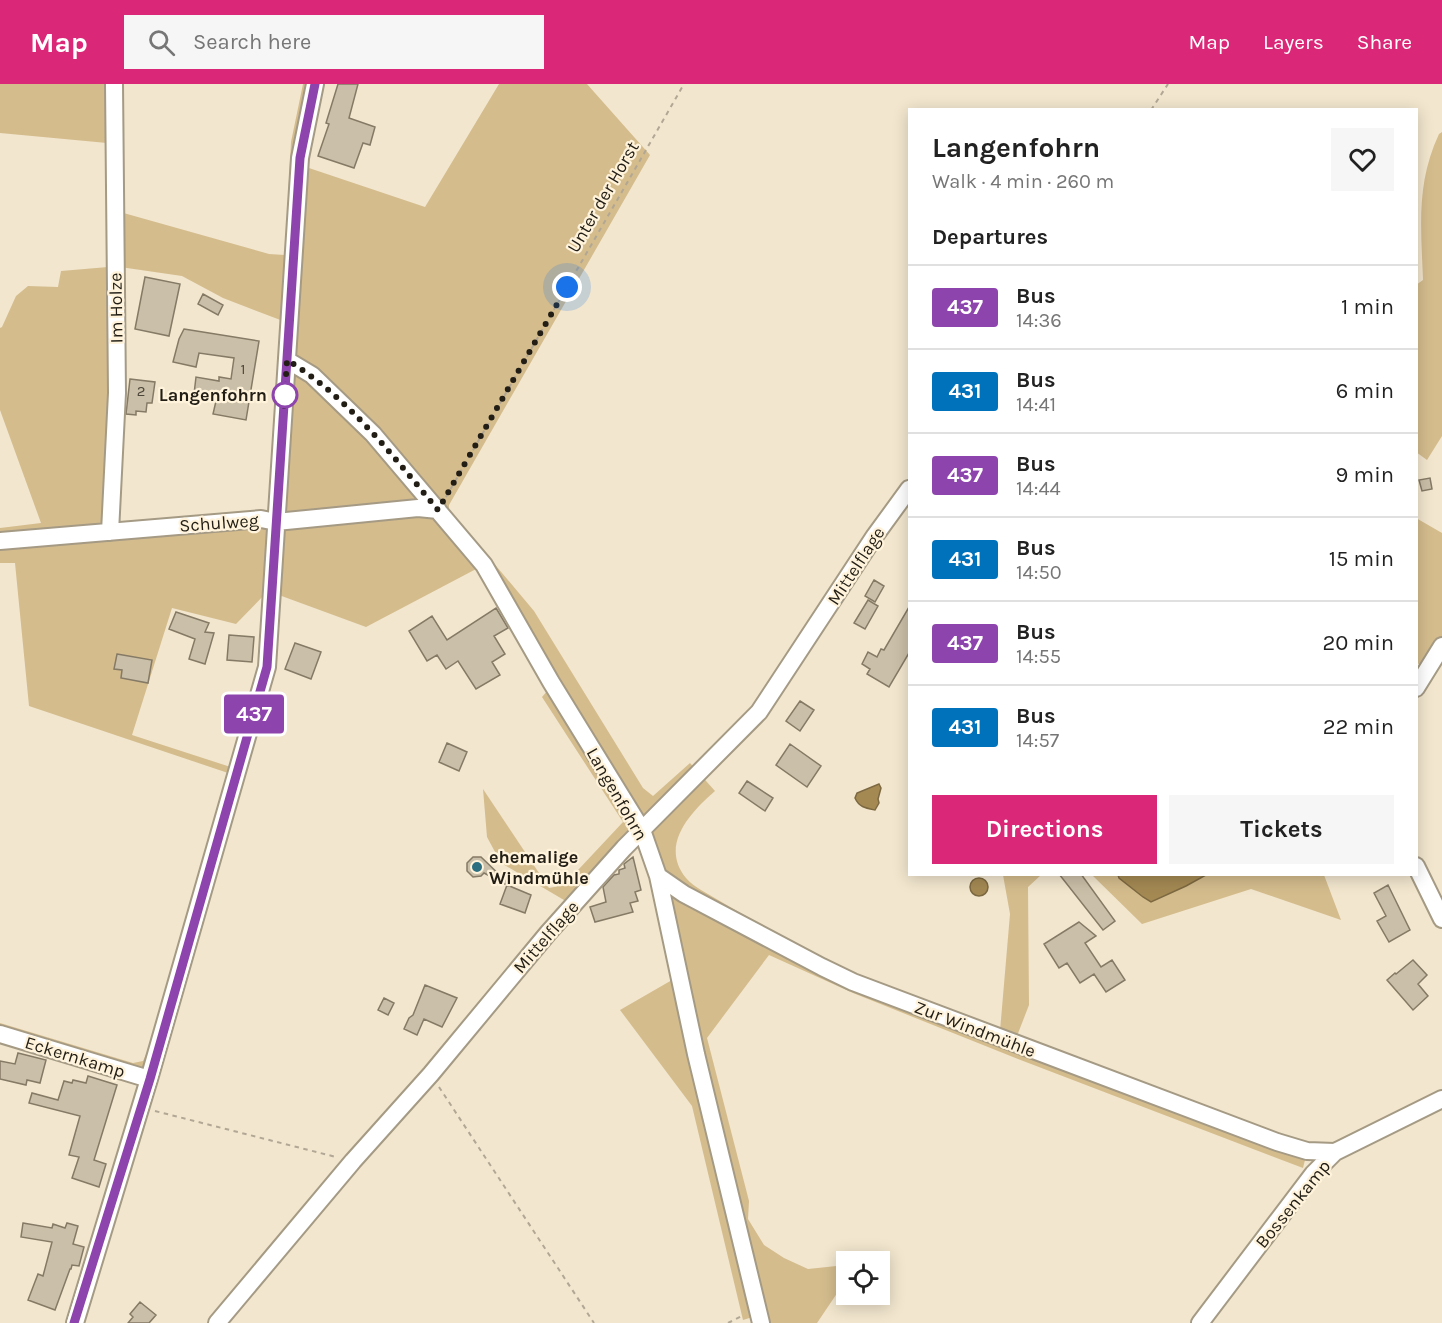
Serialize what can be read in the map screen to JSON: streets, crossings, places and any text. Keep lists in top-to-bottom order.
{
  "streets": {
    "street": [
      "Im Holze",
      "Schulweg",
      "Mittelflage",
      "Langenfohrn",
      "Zur Windmühle",
      "Eckernkamp",
      "Bossenkamp"
    ],
    "path": ["Unter der Horst"]
  },
  "crossings": [
    ["Unter der Horst", "Schulweg"],
    ["Unter der Horst", "Langenfohrn"],
    ["Im Holze", "Schulweg"],
    ["Schulweg", "Langenfohrn"],
    ["Mittelflage", "Langenfohrn"],
    ["Langenfohrn", "Zur Windmühle"],
    ["Zur Windmühle", "Bossenkamp"]
  ],
  "places": ["Langenfohrn", "ehemalige Windmühle"],
  "lines": ["bus line 437"],
  "house_numbers": ["1", "2"],
  "page": {
    "header": "Map",
    "search": "Search here",
    "nav": ["Map", "Layers", "Share"],
    "on_map": "437",
    "heading": [
      ["Langenfohrn", "Walk · 4 min · 260 m"],
      "Departures"
    ],
    "list": [
      {
        "mark": "437",
        "name": "Bus",
        "note": "14:36",
        "value": "1 min"
      },
      {
        "mark": "431",
        "name": "Bus",
        "note": "14:41",
        "value": "6 min"
      },
      {
        "mark": "437",
        "name": "Bus",
        "note": "14:44",
        "value": "9 min"
      },
      {
        "mark": "431",
        "name": "Bus",
        "note": "14:50",
        "value": "15 min"
      },
      {
        "mark": "437",
        "name": "Bus",
        "note": "14:55",
        "value": "20 min"
      },
      {
        "mark": "431",
        "name": "Bus",
        "note": "14:57",
        "value": "22 min"
      }
    ],
    "buttons": ["Directions", "Tickets"]
  }
}
